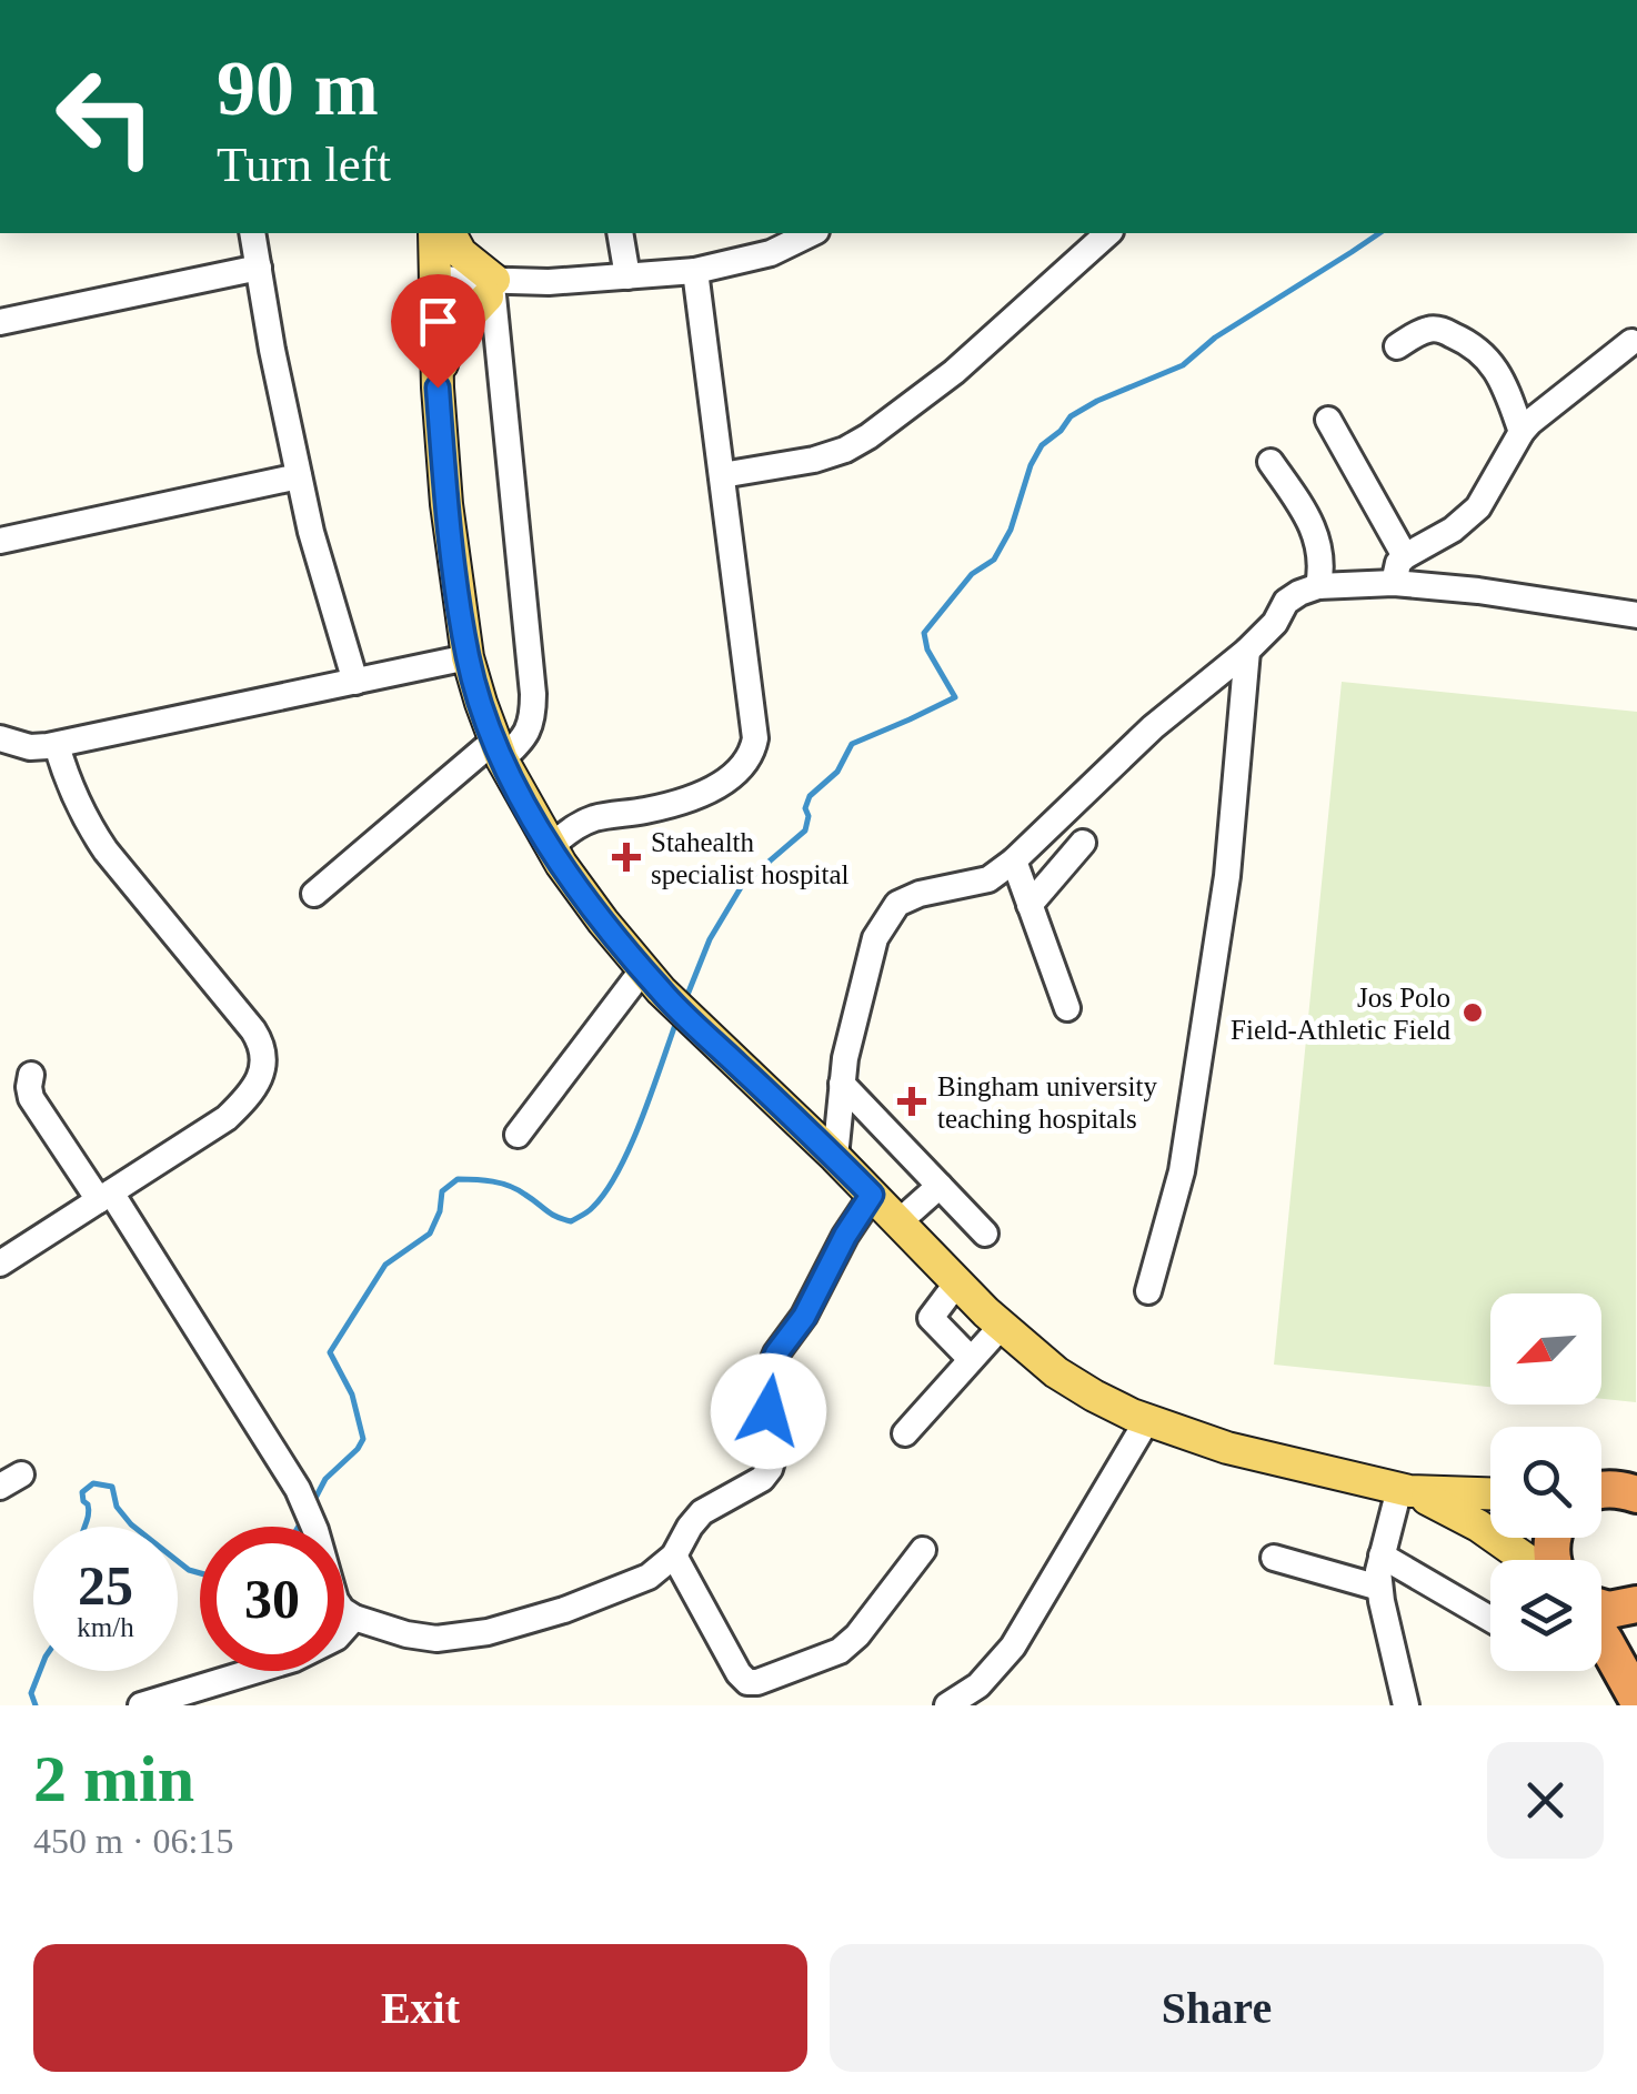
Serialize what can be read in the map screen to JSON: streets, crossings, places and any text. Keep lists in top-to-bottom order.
{
  "places": {
    "health": ["Stahealth specialist hospital", "Bingham university teaching hospitals"],
    "other": ["Jos Polo Field-Athletic Field"]
  },
  "north": "bottom left",
  "page": {
    "turn": ["90 m", "Turn left"],
    "speed": "25 km/h",
    "limit": "30",
    "heading": ["2 min", "450 m · 06:15"],
    "buttons": ["Exit", "Share"]
  }
}
